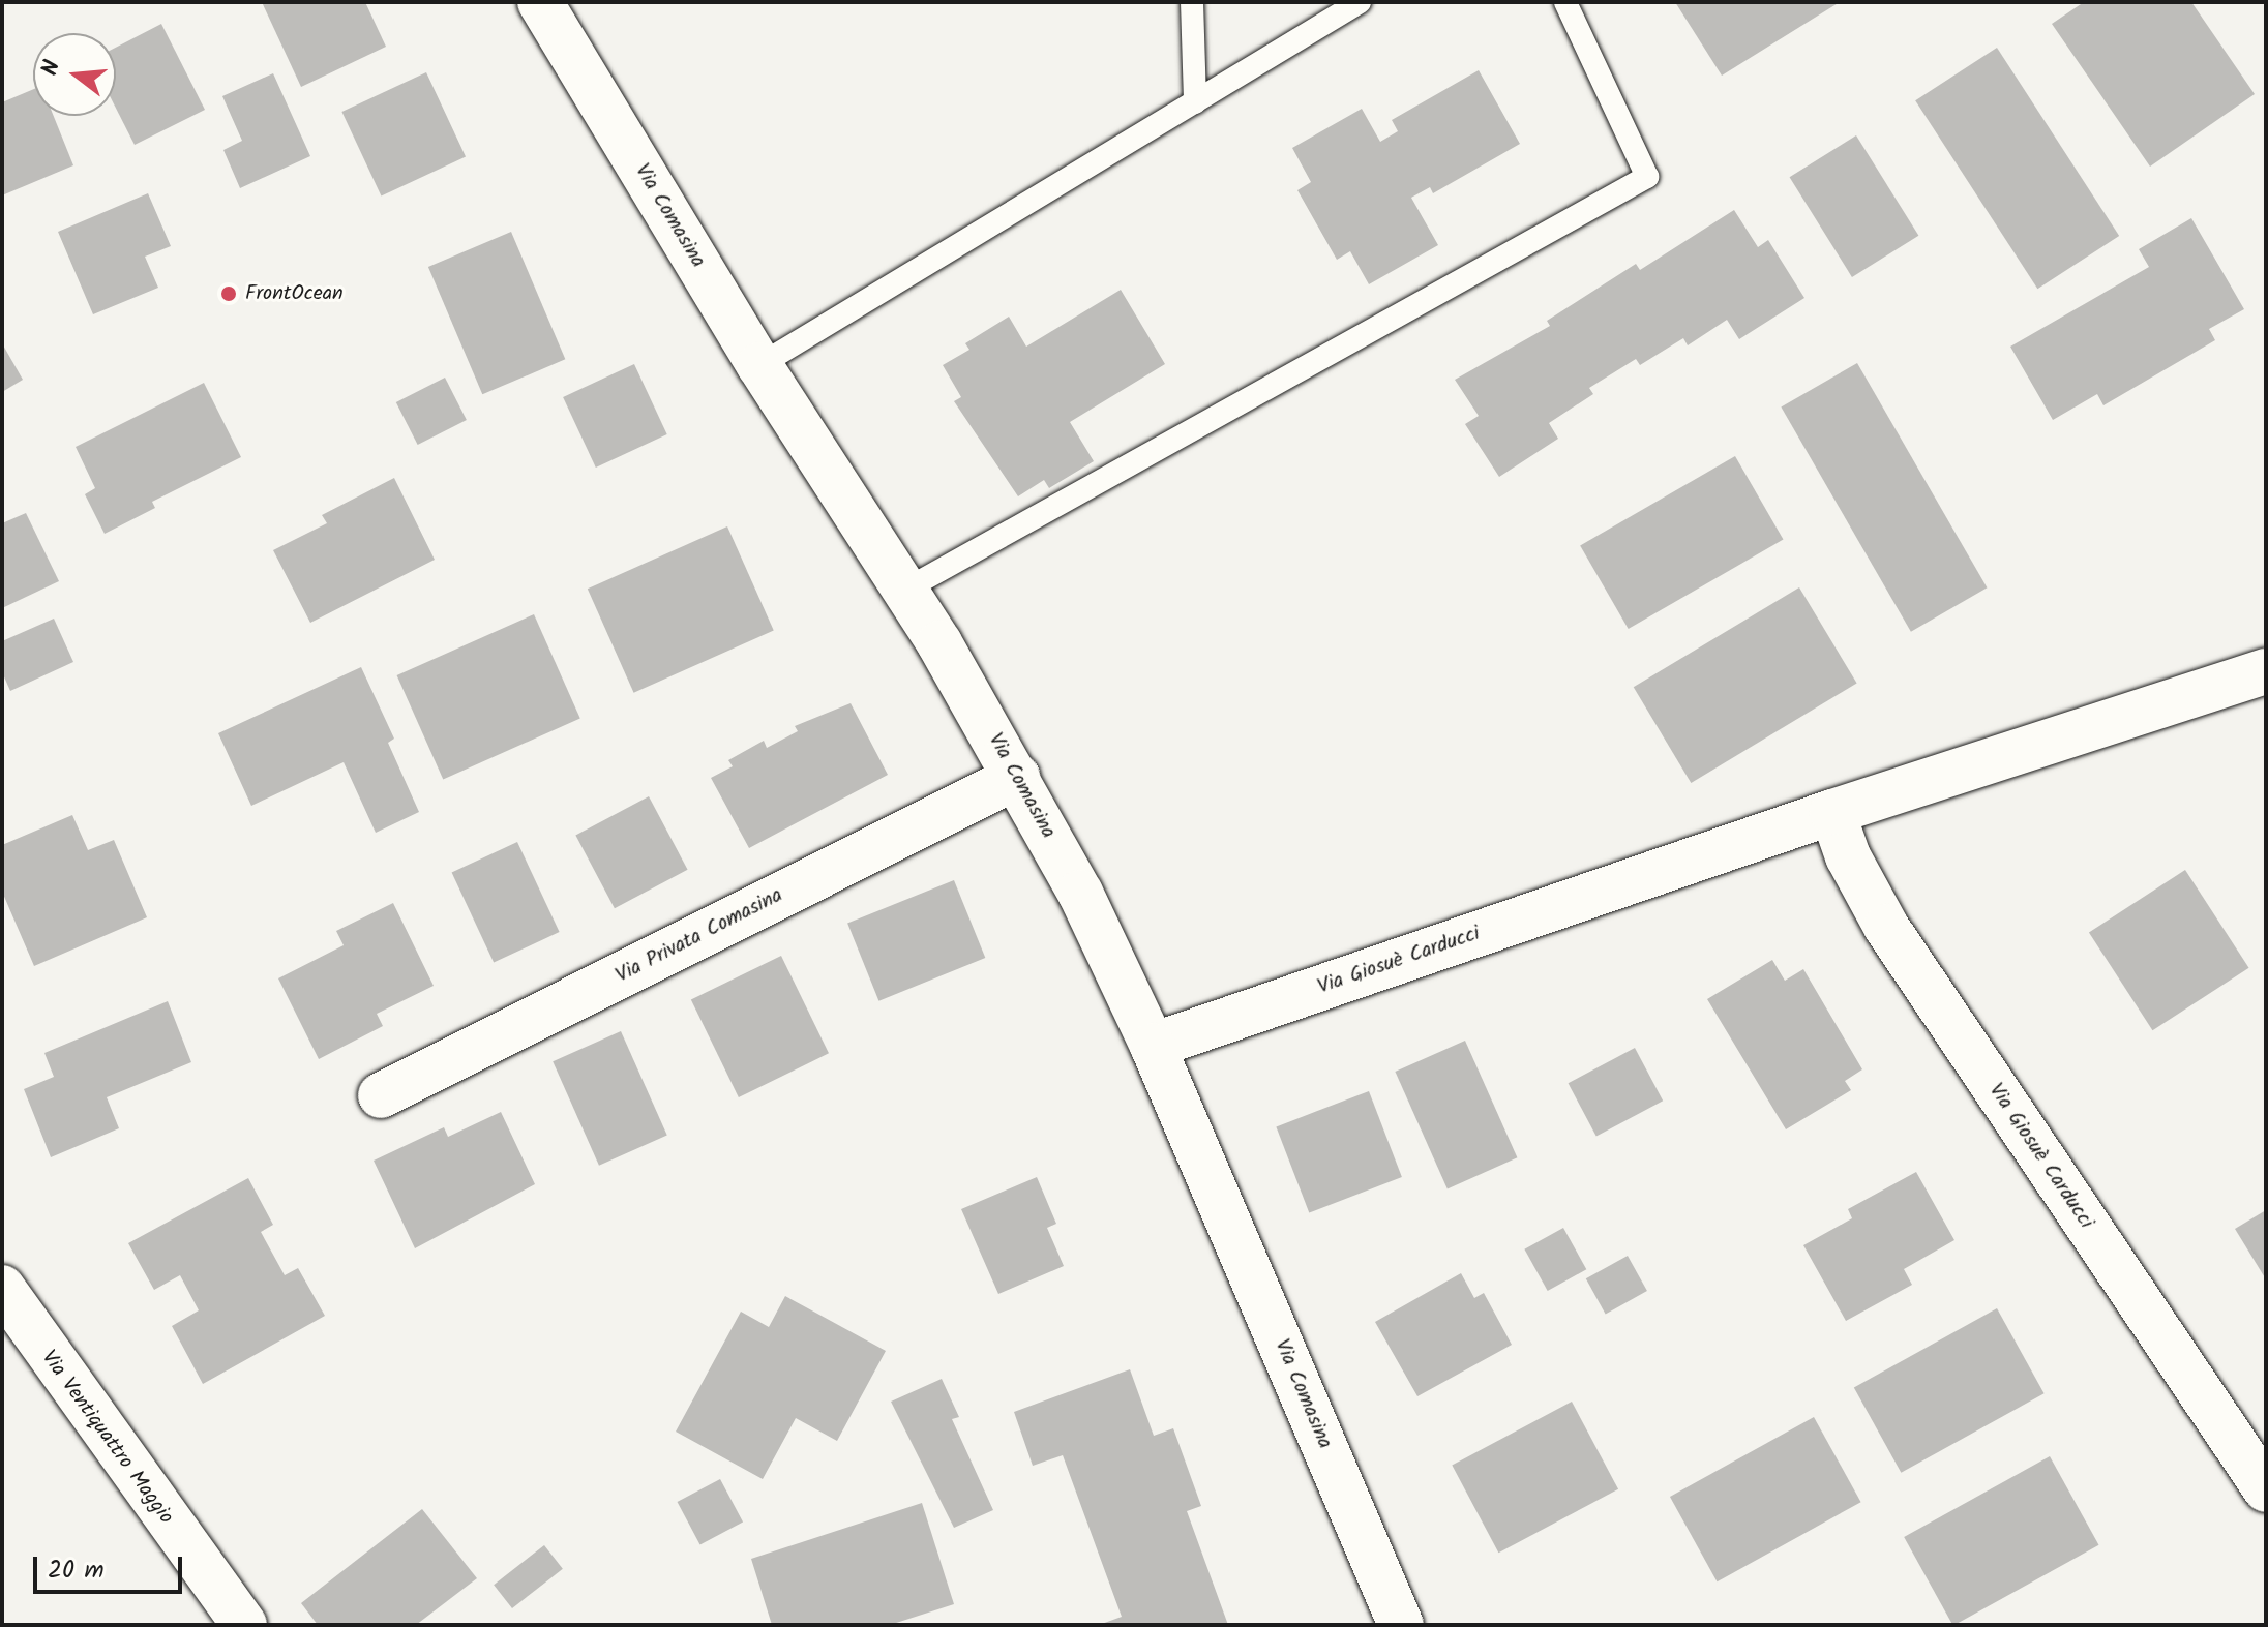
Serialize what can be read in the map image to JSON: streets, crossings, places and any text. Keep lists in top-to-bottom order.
{
  "streets": {
    "street": [
      "Via Comasina",
      "Via Privata Comasina",
      "Via Giosuè Carducci",
      "Via Ventiquattro Maggio"
    ]
  },
  "crossings": [
    ["Via Comasina", "Via Privata Comasina"],
    ["Via Comasina", "Via Giosuè Carducci"]
  ],
  "places": ["FrontOcean"],
  "scale_bar": "20 m",
  "north": "left"
}
